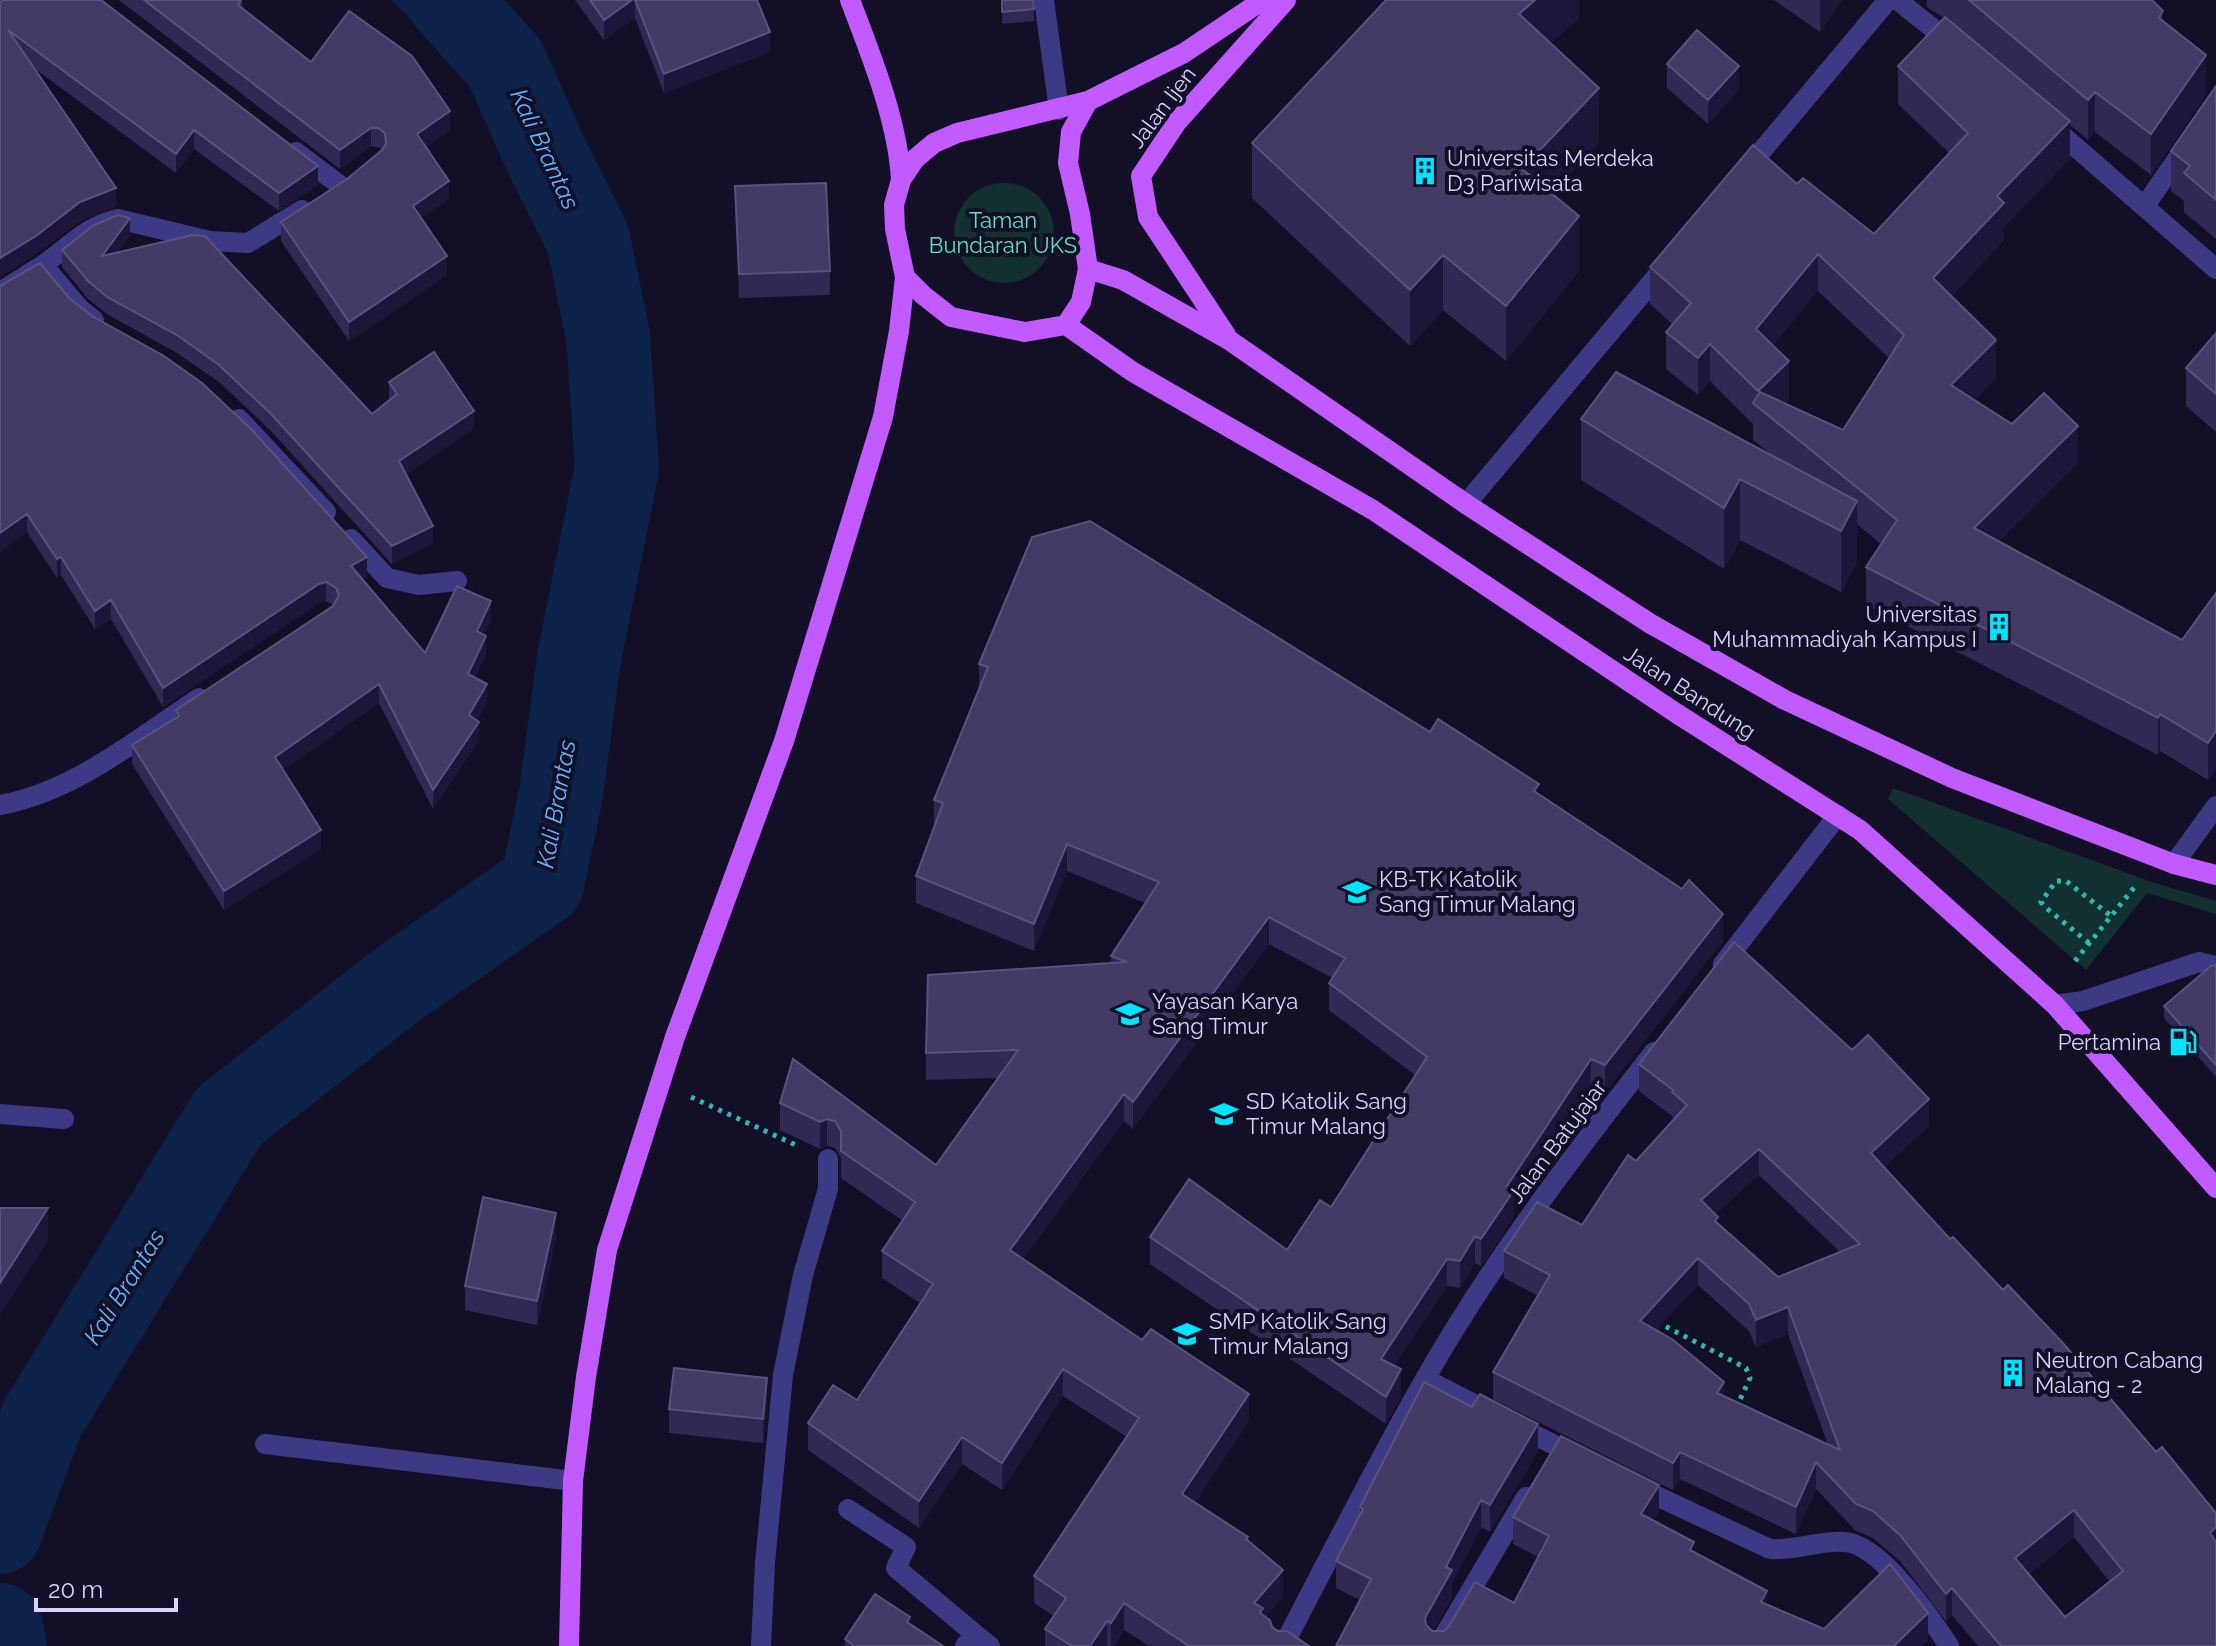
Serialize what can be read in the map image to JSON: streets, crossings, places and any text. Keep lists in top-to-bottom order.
{
  "streets": {
    "main road": ["Jalan Ijen", "Jalan Bandung"],
    "street": ["Jalan Batujajar"]
  },
  "crossings": [
    ["Jalan Ijen", "Jalan Bandung"]
  ],
  "water": ["Kali Brantas"],
  "parks": ["Taman Bundaran UKS"],
  "places": {
    "building": ["Universitas Merdeka D3 Pariwisata", "Universitas Muhammadiyah Kampus I", "Neutron Cabang Malang - 2"],
    "school or university": [
      "KB-TK Katolik Sang Timur Malang",
      "Yayasan Karya Sang Timur",
      "SD Katolik Sang Timur Malang",
      "SMP Katolik Sang Timur Malang"
    ],
    "fuel station": ["Pertamina"]
  },
  "scale_bar": "20 m"
}
